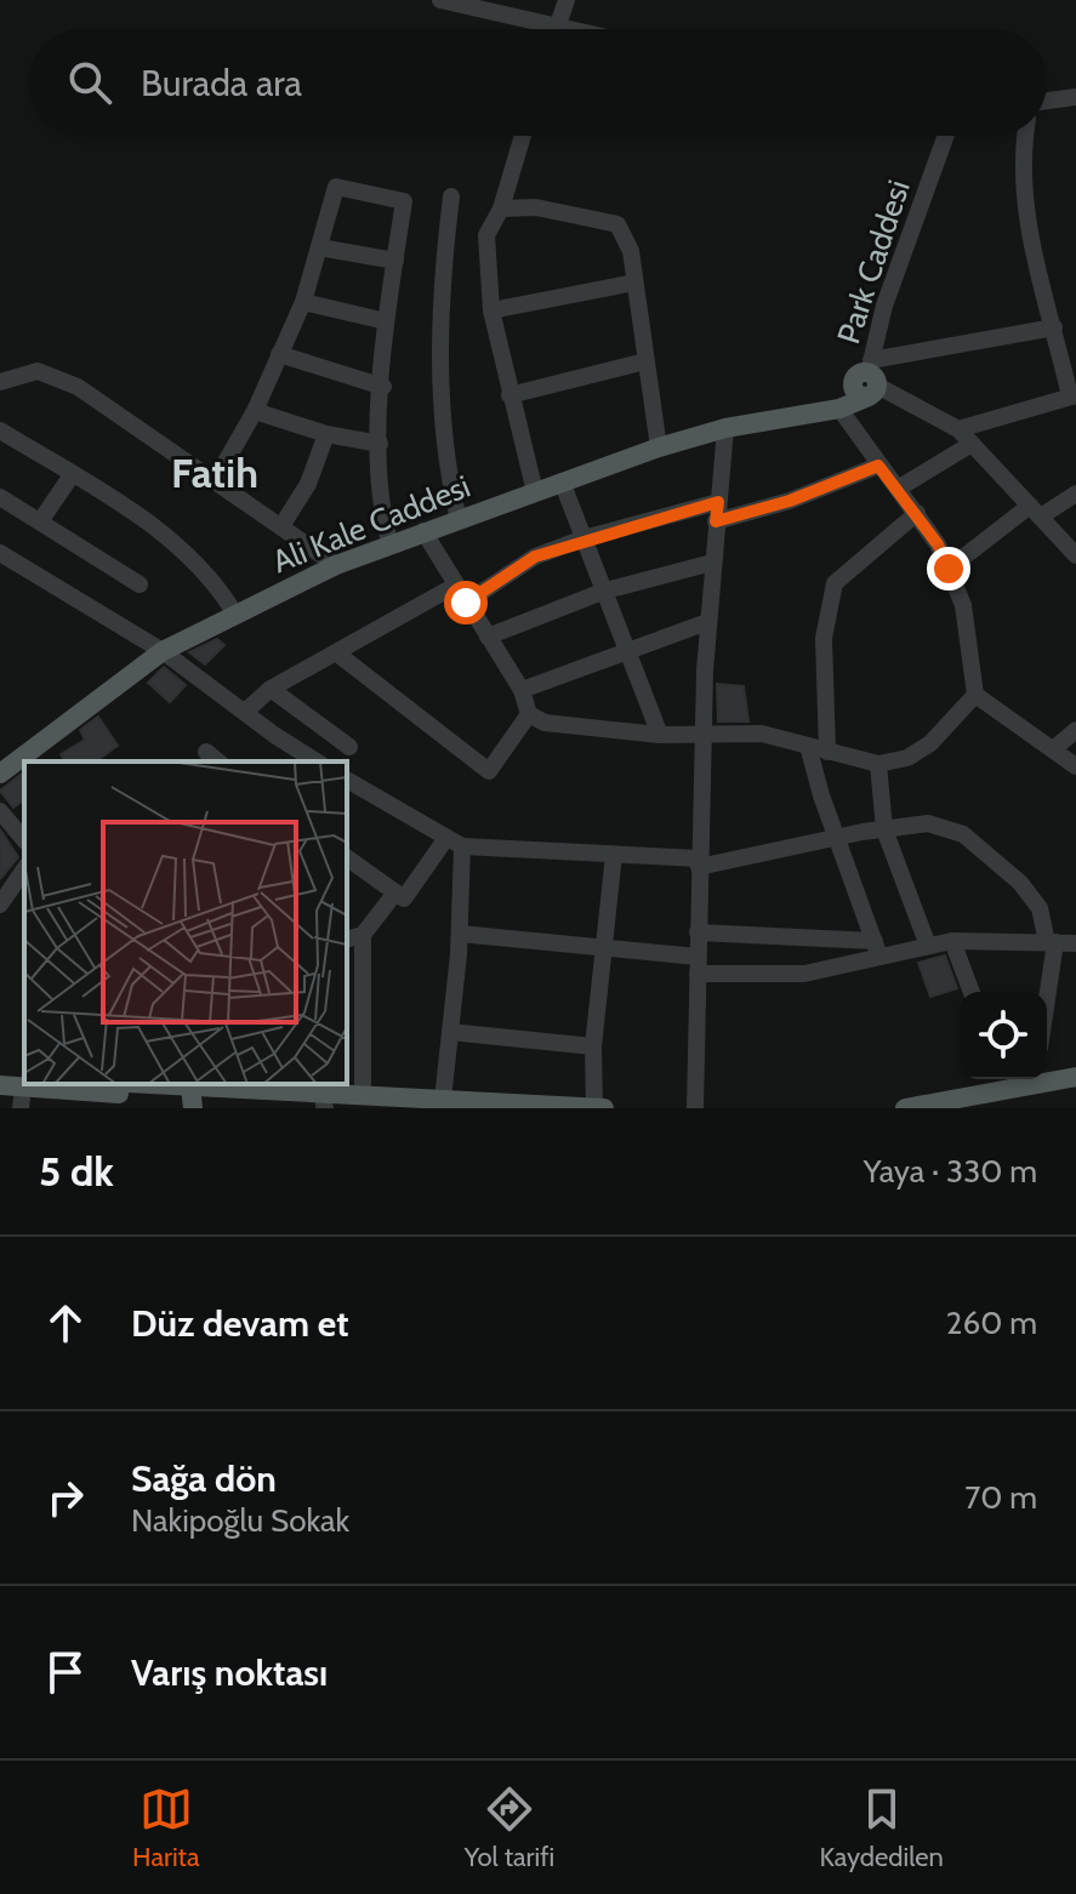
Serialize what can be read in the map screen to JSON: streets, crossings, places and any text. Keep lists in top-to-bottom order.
{
  "streets": {
    "main road": ["Ali Kale Caddesi"],
    "street": ["Park Caddesi"]
  },
  "crossings": [
    ["Park Caddesi", "Ali Kale Caddesi"]
  ],
  "districts": ["Fatih"],
  "page": {
    "search": "Burada ara",
    "heading": ["5 dk", "Yaya · 330 m"],
    "list": [
      ["Düz devam et", "260 m"],
      ["Sağa dön", "Nakipoğlu Sokak", "70 m"],
      "Varış noktası"
    ],
    "nav": ["Harita", "Yol tarifi", "Kaydedilen"]
  }
}
